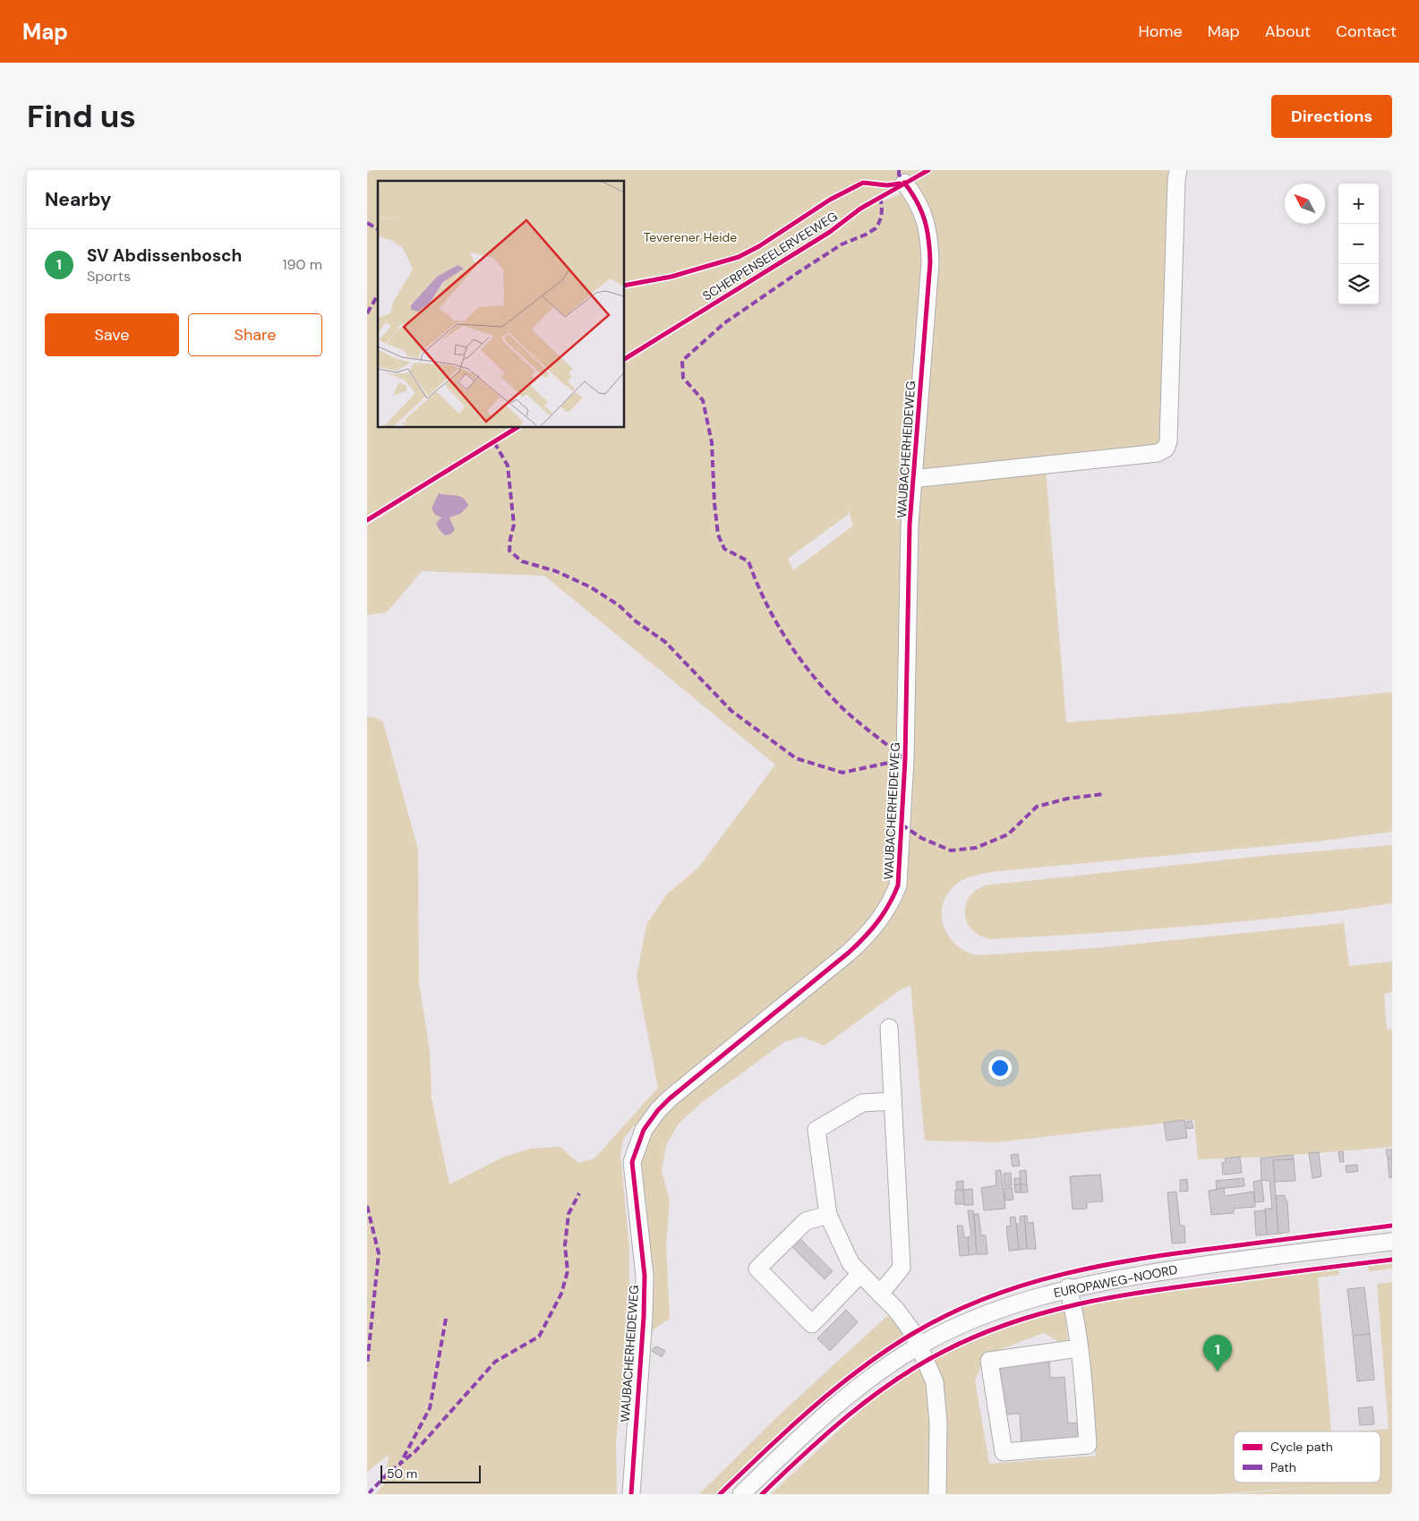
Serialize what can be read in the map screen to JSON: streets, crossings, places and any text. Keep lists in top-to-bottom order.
{
  "streets": {
    "street": ["WAUBACHERHEIDEWEG", "EUROPAWEG-NOORD"],
    "cycle path": ["SCHERPENSEELERVEEWEG"]
  },
  "parks": ["Teverener Heide"],
  "legend": ["Cycle path", "Path"],
  "scale_bar": "50 m",
  "north": "top left",
  "page": {
    "header": "Map",
    "nav": [
      "Home",
      "Map",
      "About",
      "Contact"
    ],
    "buttons": [
      "Directions",
      ["Save", "Share"]
    ],
    "title": "Find us",
    "heading": "Nearby",
    "map_buttons": ["+", "−"],
    "list": [
      {
        "mark": "1",
        "name": "SV Abdissenbosch",
        "note": "Sports",
        "value": "190 m"
      }
    ],
    "pins": "1",
    "scale": "50 m"
  }
}
